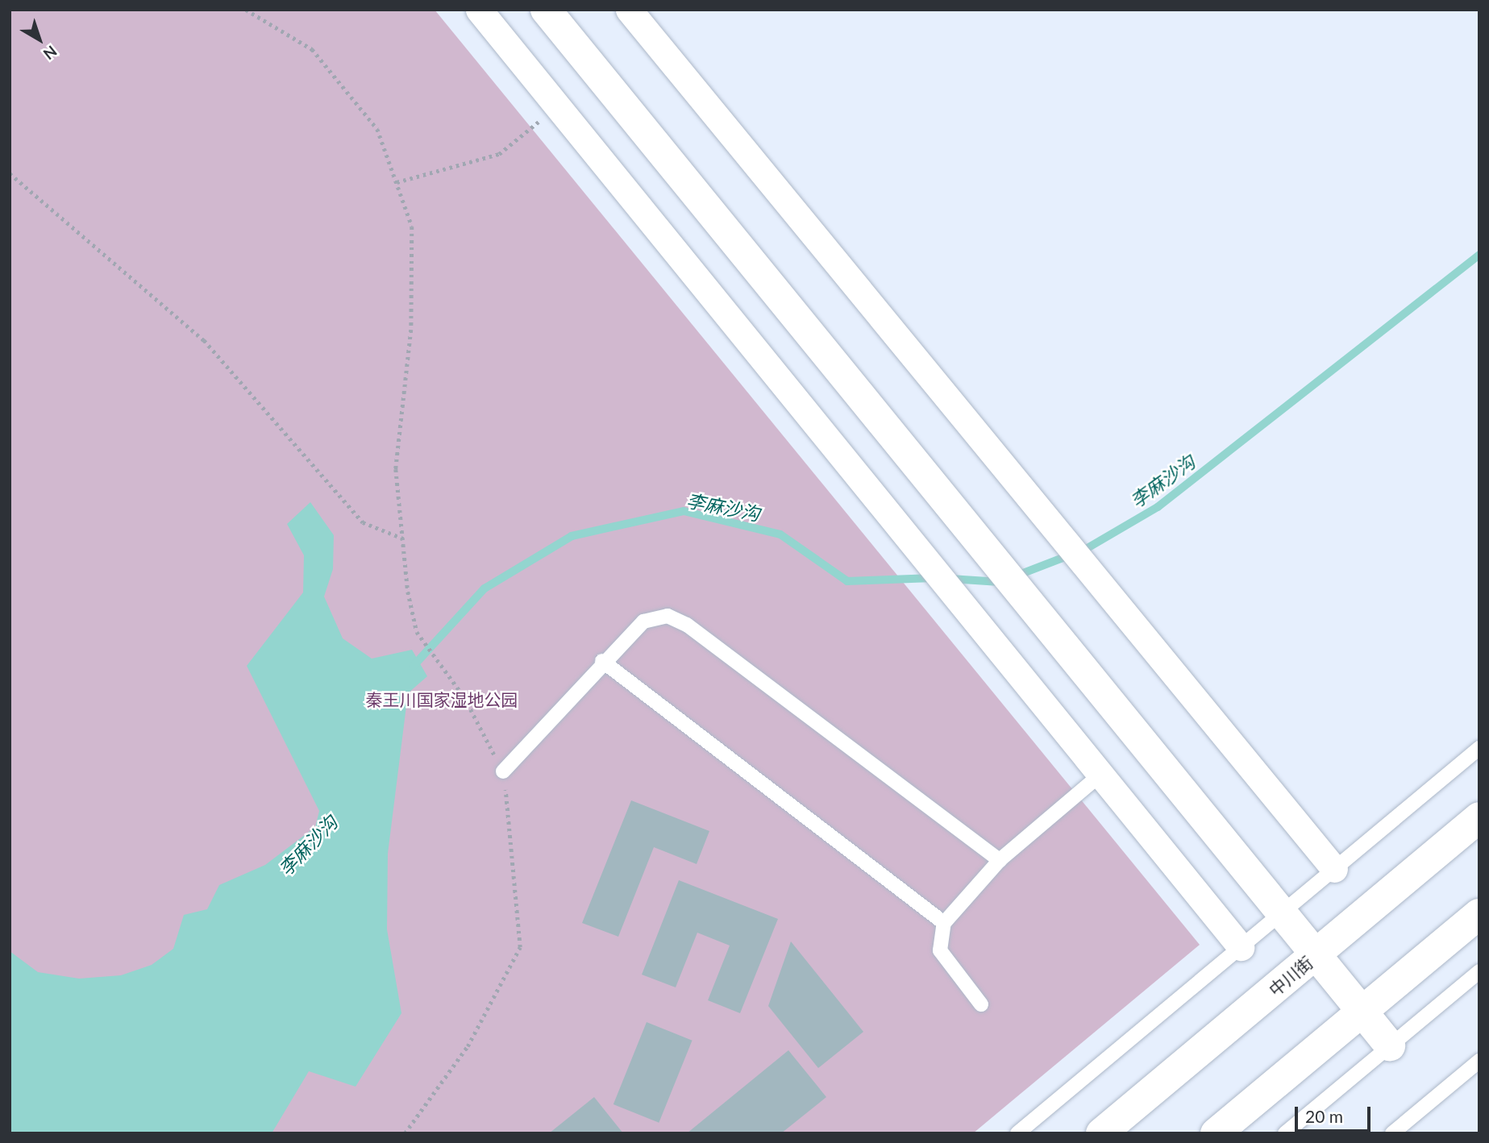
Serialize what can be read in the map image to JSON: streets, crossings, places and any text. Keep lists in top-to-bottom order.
{
  "streets": {
    "street": ["中川街"]
  },
  "water": ["李麻沙沟"],
  "parks": ["秦王川国家湿地公园"],
  "scale_bar": "20 m",
  "north": "bottom right"
}
